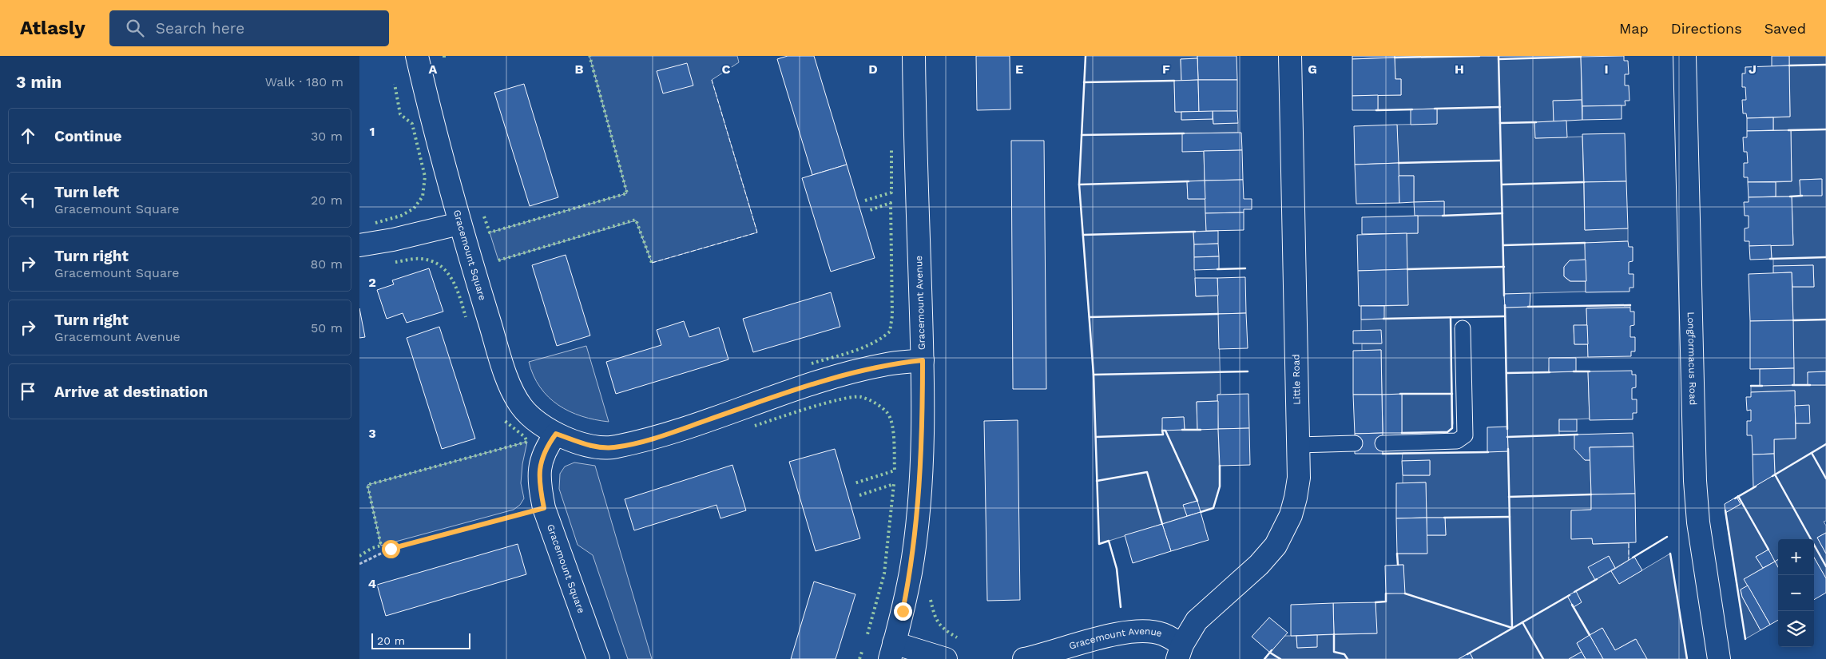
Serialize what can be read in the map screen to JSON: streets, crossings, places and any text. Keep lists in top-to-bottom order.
{
  "streets": {
    "street": [
      "Gracemount Square",
      "Gracemount Avenue",
      "Longformacus Road",
      "Little Road"
    ]
  },
  "crossings": [
    ["Gracemount Square", "Gracemount Avenue"],
    ["Gracemount Avenue", "Little Road"]
  ],
  "scale_bar": "20 m",
  "page": {
    "header": "Atlasly",
    "search": "Search here",
    "nav": ["Map", "Directions", "Saved"],
    "heading": ["3 min", "Walk · 180 m"],
    "list": [
      ["Continue", "30 m"],
      ["Turn left", "Gracemount Square", "20 m"],
      ["Turn right", "Gracemount Square", "80 m"],
      ["Turn right", "Gracemount Avenue", "50 m"],
      "Arrive at destination"
    ],
    "map_buttons": ["+", "−"],
    "scale": "20 m"
  },
  "grid": {
    "columns": [
      "A",
      "B",
      "C",
      "D",
      "E",
      "F",
      "G",
      "H",
      "I",
      "J"
    ],
    "rows": [
      "1",
      "2",
      "3",
      "4"
    ]
  }
}
